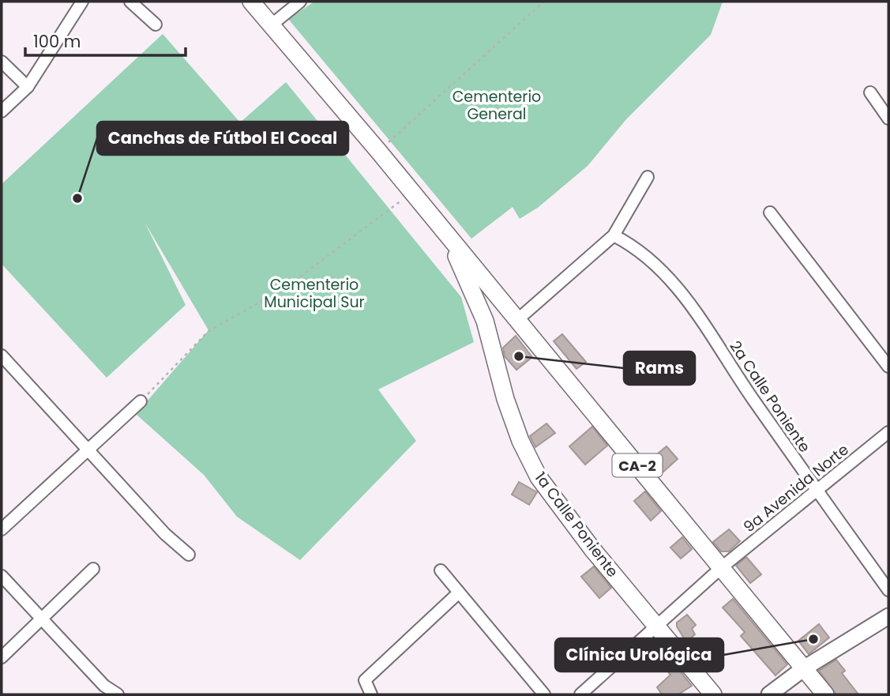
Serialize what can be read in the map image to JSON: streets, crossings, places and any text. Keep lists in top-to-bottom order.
{
  "streets": {
    "main road": ["CA-2", "1a Calle Poniente"],
    "street": ["2a Calle Poniente", "9a Avenida Norte"]
  },
  "crossings": [
    ["2a Calle Poniente", "9a Avenida Norte"],
    ["CA-2", "9a Avenida Norte"],
    ["CA-2", "1a Calle Poniente"],
    ["9a Avenida Norte", "1a Calle Poniente"]
  ],
  "parks": ["Cementerio General", "Cementerio Municipal Sur"],
  "places": ["Canchas de Fútbol El Cocal", "Rams", "Clínica Urológica"],
  "scale_bar": "100 m"
}
